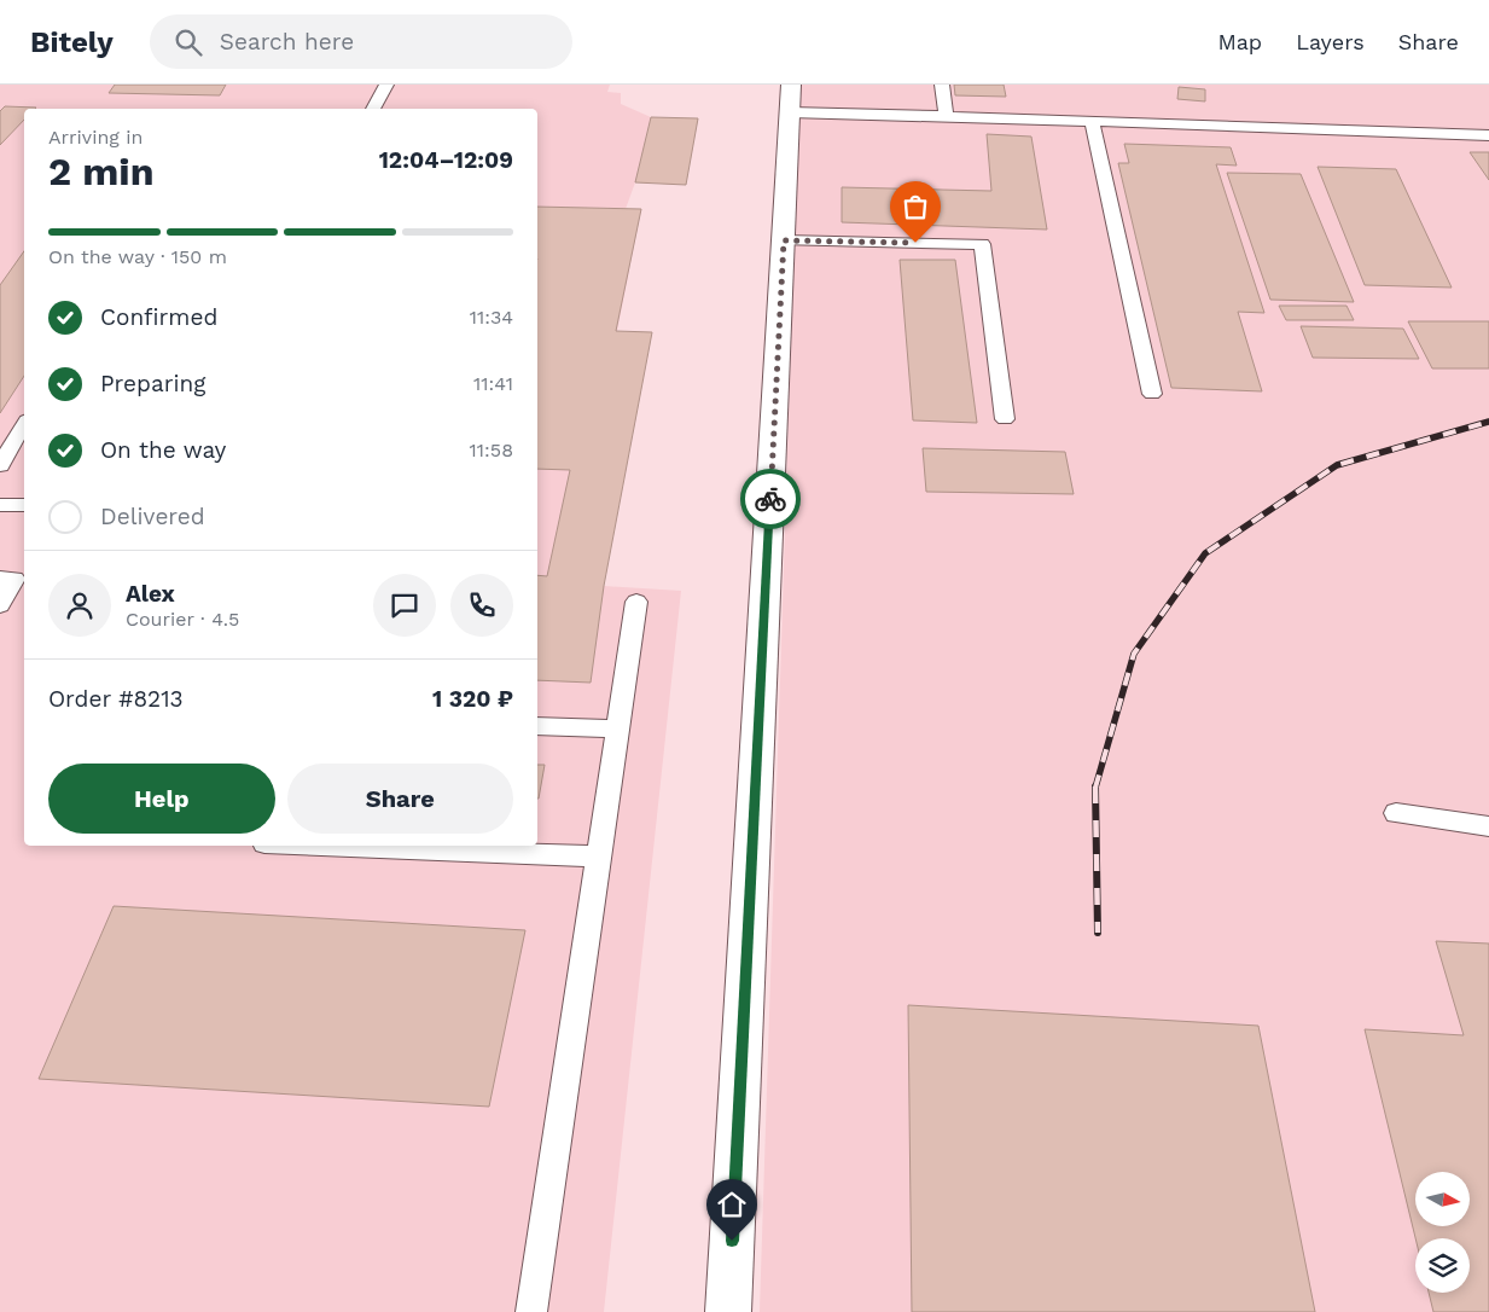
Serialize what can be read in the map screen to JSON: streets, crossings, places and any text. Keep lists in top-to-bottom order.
{
  "north": "right",
  "page": {
    "header": "Bitely",
    "search": "Search here",
    "nav": ["Map", "Layers", "Share"],
    "heading": ["2 min", "Arriving in", "12:04–12:09"],
    "panel": [
      "Alex",
      "Courier · 4.5",
      "Order #8213",
      "1 320 ₽"
    ],
    "bar": "On the way · 150 m",
    "list": [
      ["Confirmed", "11:34"],
      ["Preparing", "11:41"],
      ["On the way", "11:58"],
      "Delivered"
    ],
    "buttons": ["Help", "Share"]
  }
}
